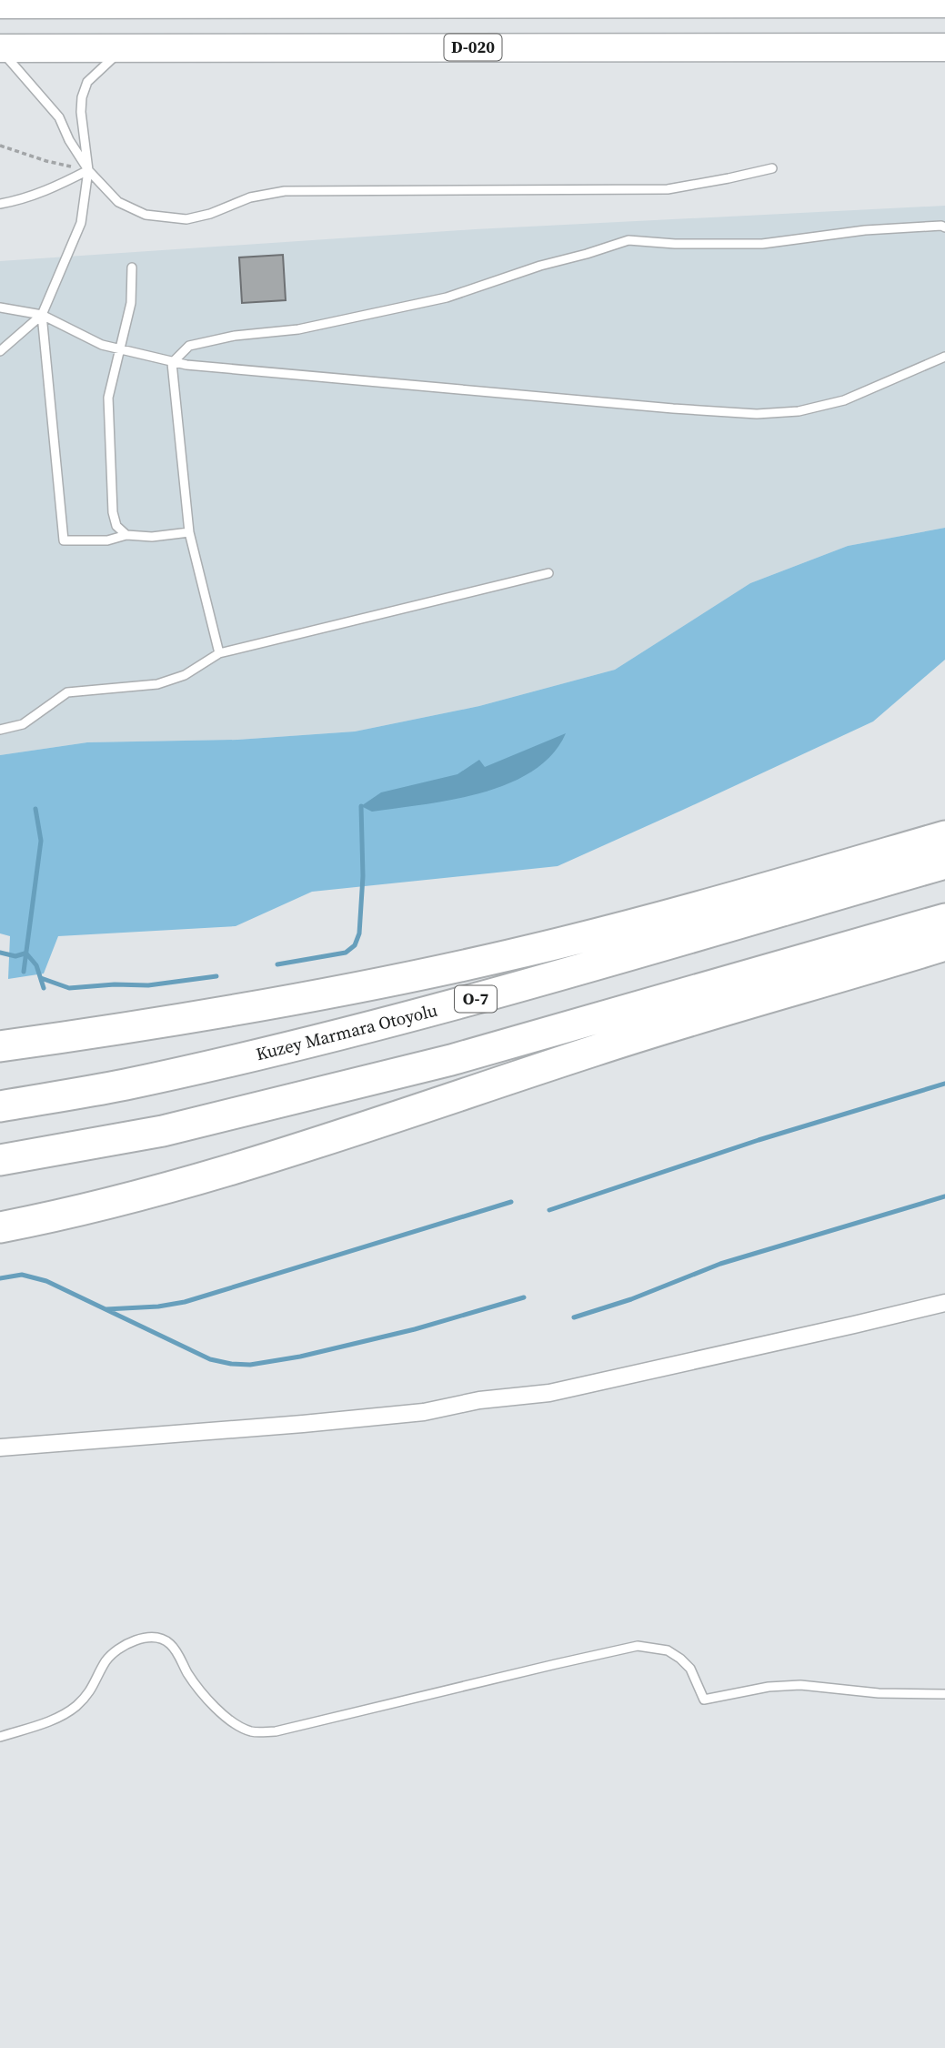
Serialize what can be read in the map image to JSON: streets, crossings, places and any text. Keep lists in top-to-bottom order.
{
  "streets": {
    "highway": ["D-020", "O-7", "Kuzey Marmara Otoyolu"]
  }
}
